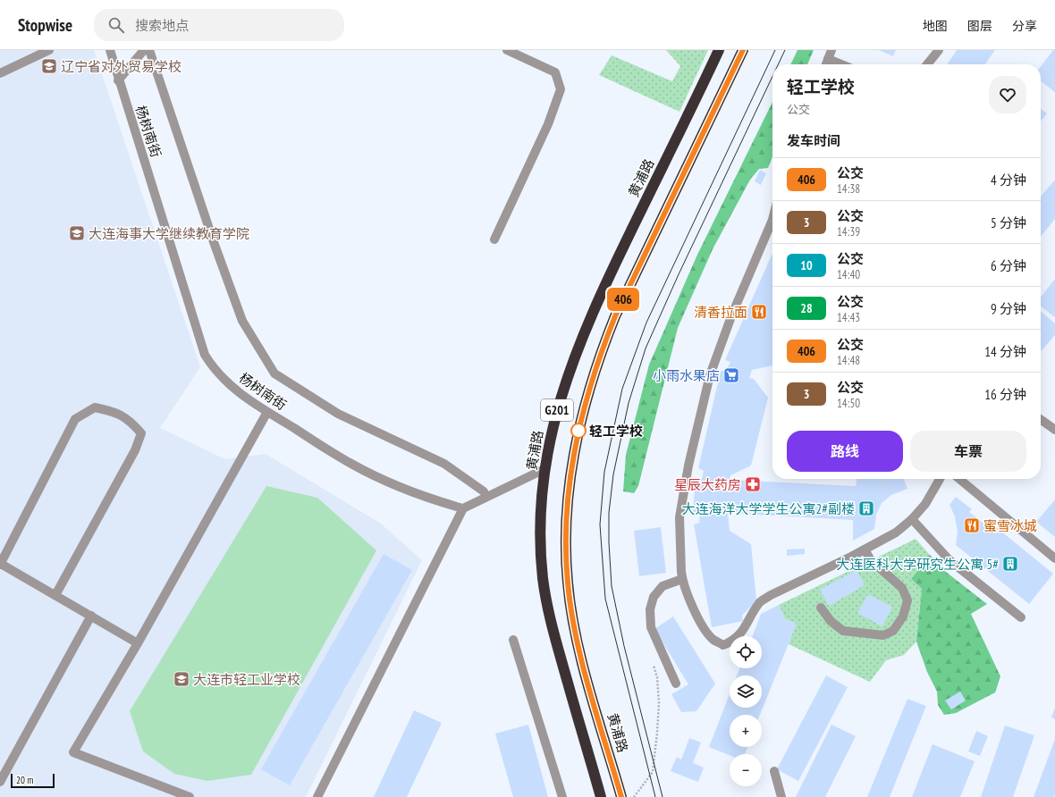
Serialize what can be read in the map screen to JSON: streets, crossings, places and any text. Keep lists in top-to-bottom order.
{
  "streets": {
    "highway": ["黄浦路", "G201"],
    "street": ["杨树南街"]
  },
  "places": {
    "school or university": ["辽宁省对外贸易学校", "大连海事大学继续教育学院", "大连市轻工业学校"],
    "restaurant": ["清香拉面", "蜜雪冰城"],
    "supermarket": ["小雨水果店"],
    "other": ["轻工学校"],
    "pharmacy": ["星辰大药房"],
    "building": ["大连海洋大学学生公寓2#副楼", "大连医科大学研究生公寓 5#"]
  },
  "lines": ["bus line 406"],
  "scale_bar": "20 m",
  "page": {
    "header": "Stopwise",
    "search": "搜索地点",
    "nav": ["地图", "图层", "分享"],
    "on_map": "406",
    "heading": [
      ["轻工学校", "公交"],
      "发车时间"
    ],
    "list": [
      {
        "mark": "406",
        "name": "公交",
        "note": "14:38",
        "value": "4 分钟"
      },
      {
        "mark": "3",
        "name": "公交",
        "note": "14:39",
        "value": "5 分钟"
      },
      {
        "mark": "10",
        "name": "公交",
        "note": "14:40",
        "value": "6 分钟"
      },
      {
        "mark": "28",
        "name": "公交",
        "note": "14:43",
        "value": "9 分钟"
      },
      {
        "mark": "406",
        "name": "公交",
        "note": "14:48",
        "value": "14 分钟"
      },
      {
        "mark": "3",
        "name": "公交",
        "note": "14:50",
        "value": "16 分钟"
      }
    ],
    "buttons": ["路线", "车票"],
    "map_buttons": ["+", "−"],
    "scale": "20 m"
  }
}
